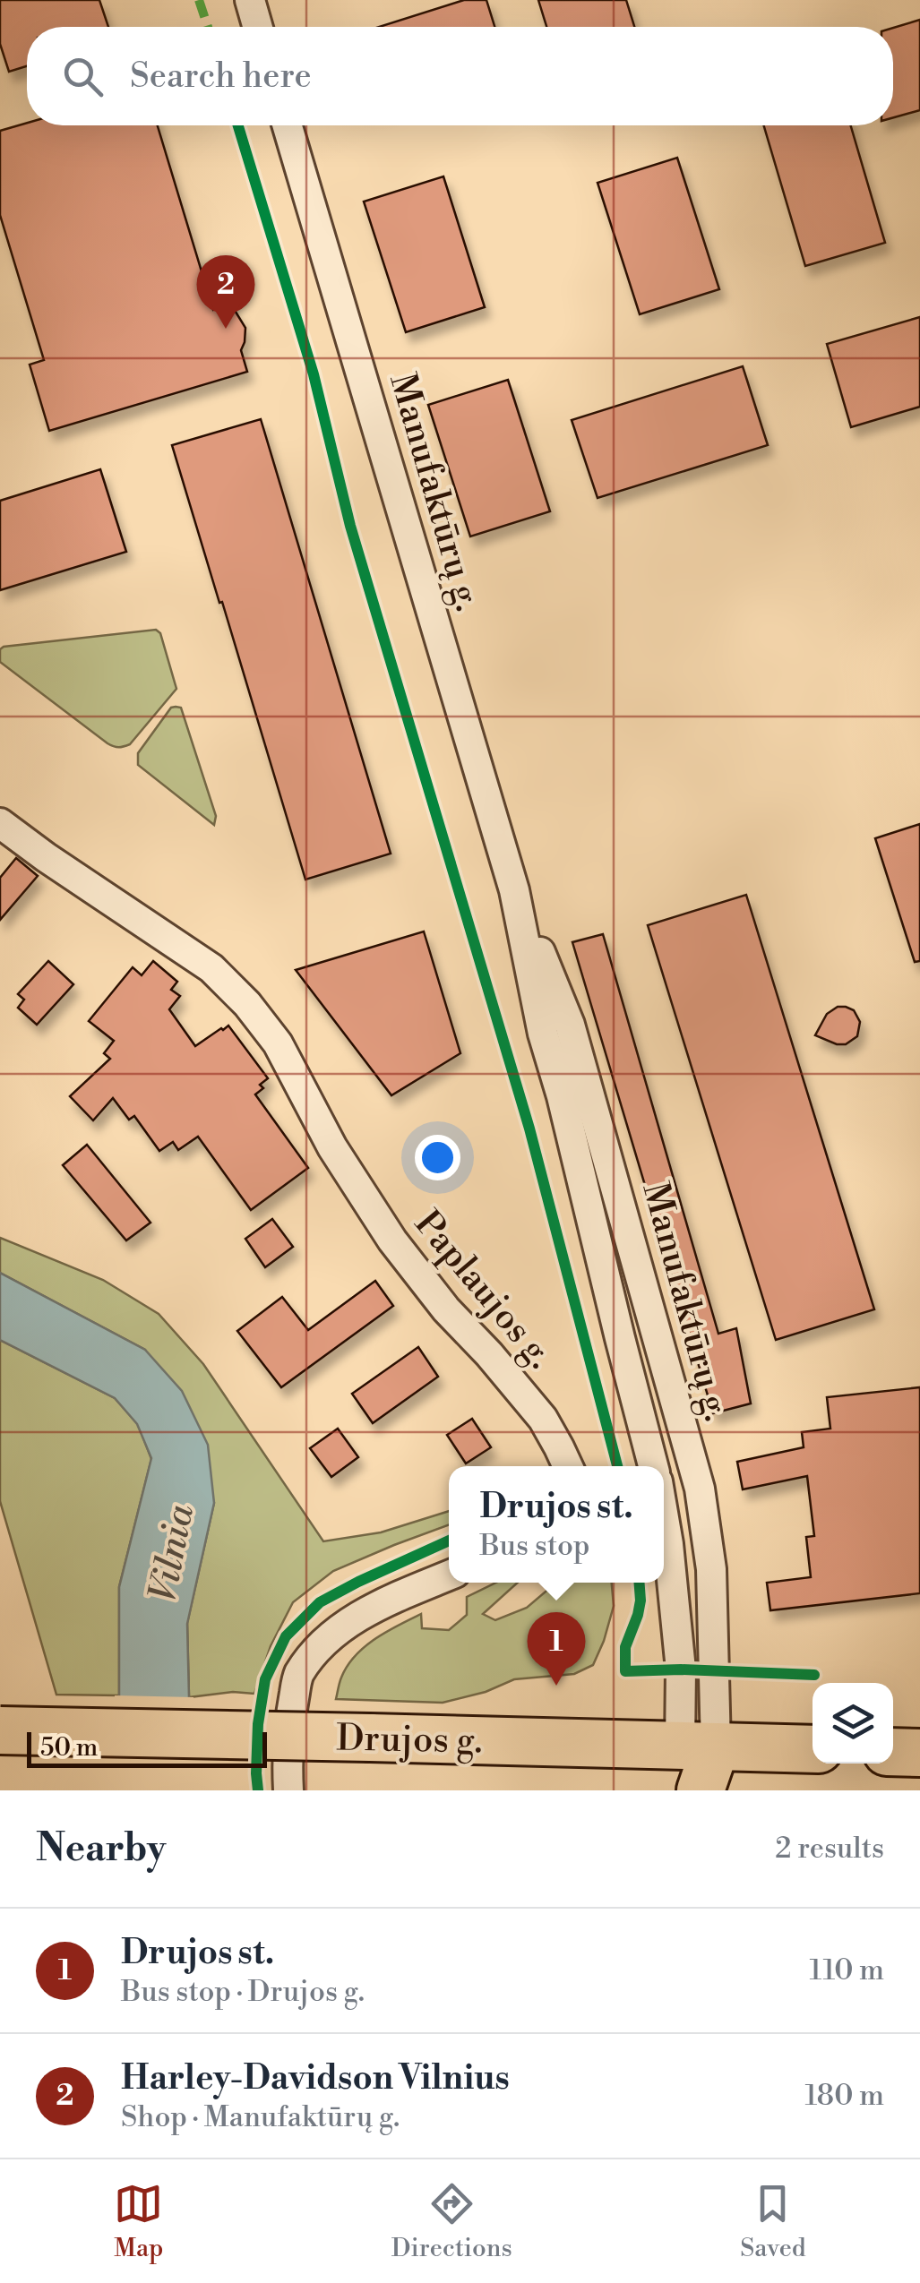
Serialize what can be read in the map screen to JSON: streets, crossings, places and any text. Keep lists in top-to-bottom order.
{
  "streets": {
    "main road": ["Drujos g."],
    "street": ["Manufaktūrų g.", "Paplaujos g."]
  },
  "crossings": [
    ["Manufaktūrų g.", "Drujos g."]
  ],
  "water": ["Vilnia"],
  "scale_bar": "50 m",
  "page": {
    "search": "Search here",
    "pins": ["2", "1"],
    "popup": ["Drujos st.", "Bus stop"],
    "scale": "50 m",
    "heading": ["Nearby", "2 results"],
    "list": [
      {
        "mark": "1",
        "name": "Drujos st.",
        "note": "Bus stop · Drujos g.",
        "value": "110 m"
      },
      {
        "mark": "2",
        "name": "Harley-Davidson Vilnius",
        "note": "Shop · Manufaktūrų g.",
        "value": "180 m"
      }
    ],
    "nav": ["Map", "Directions", "Saved"]
  }
}
